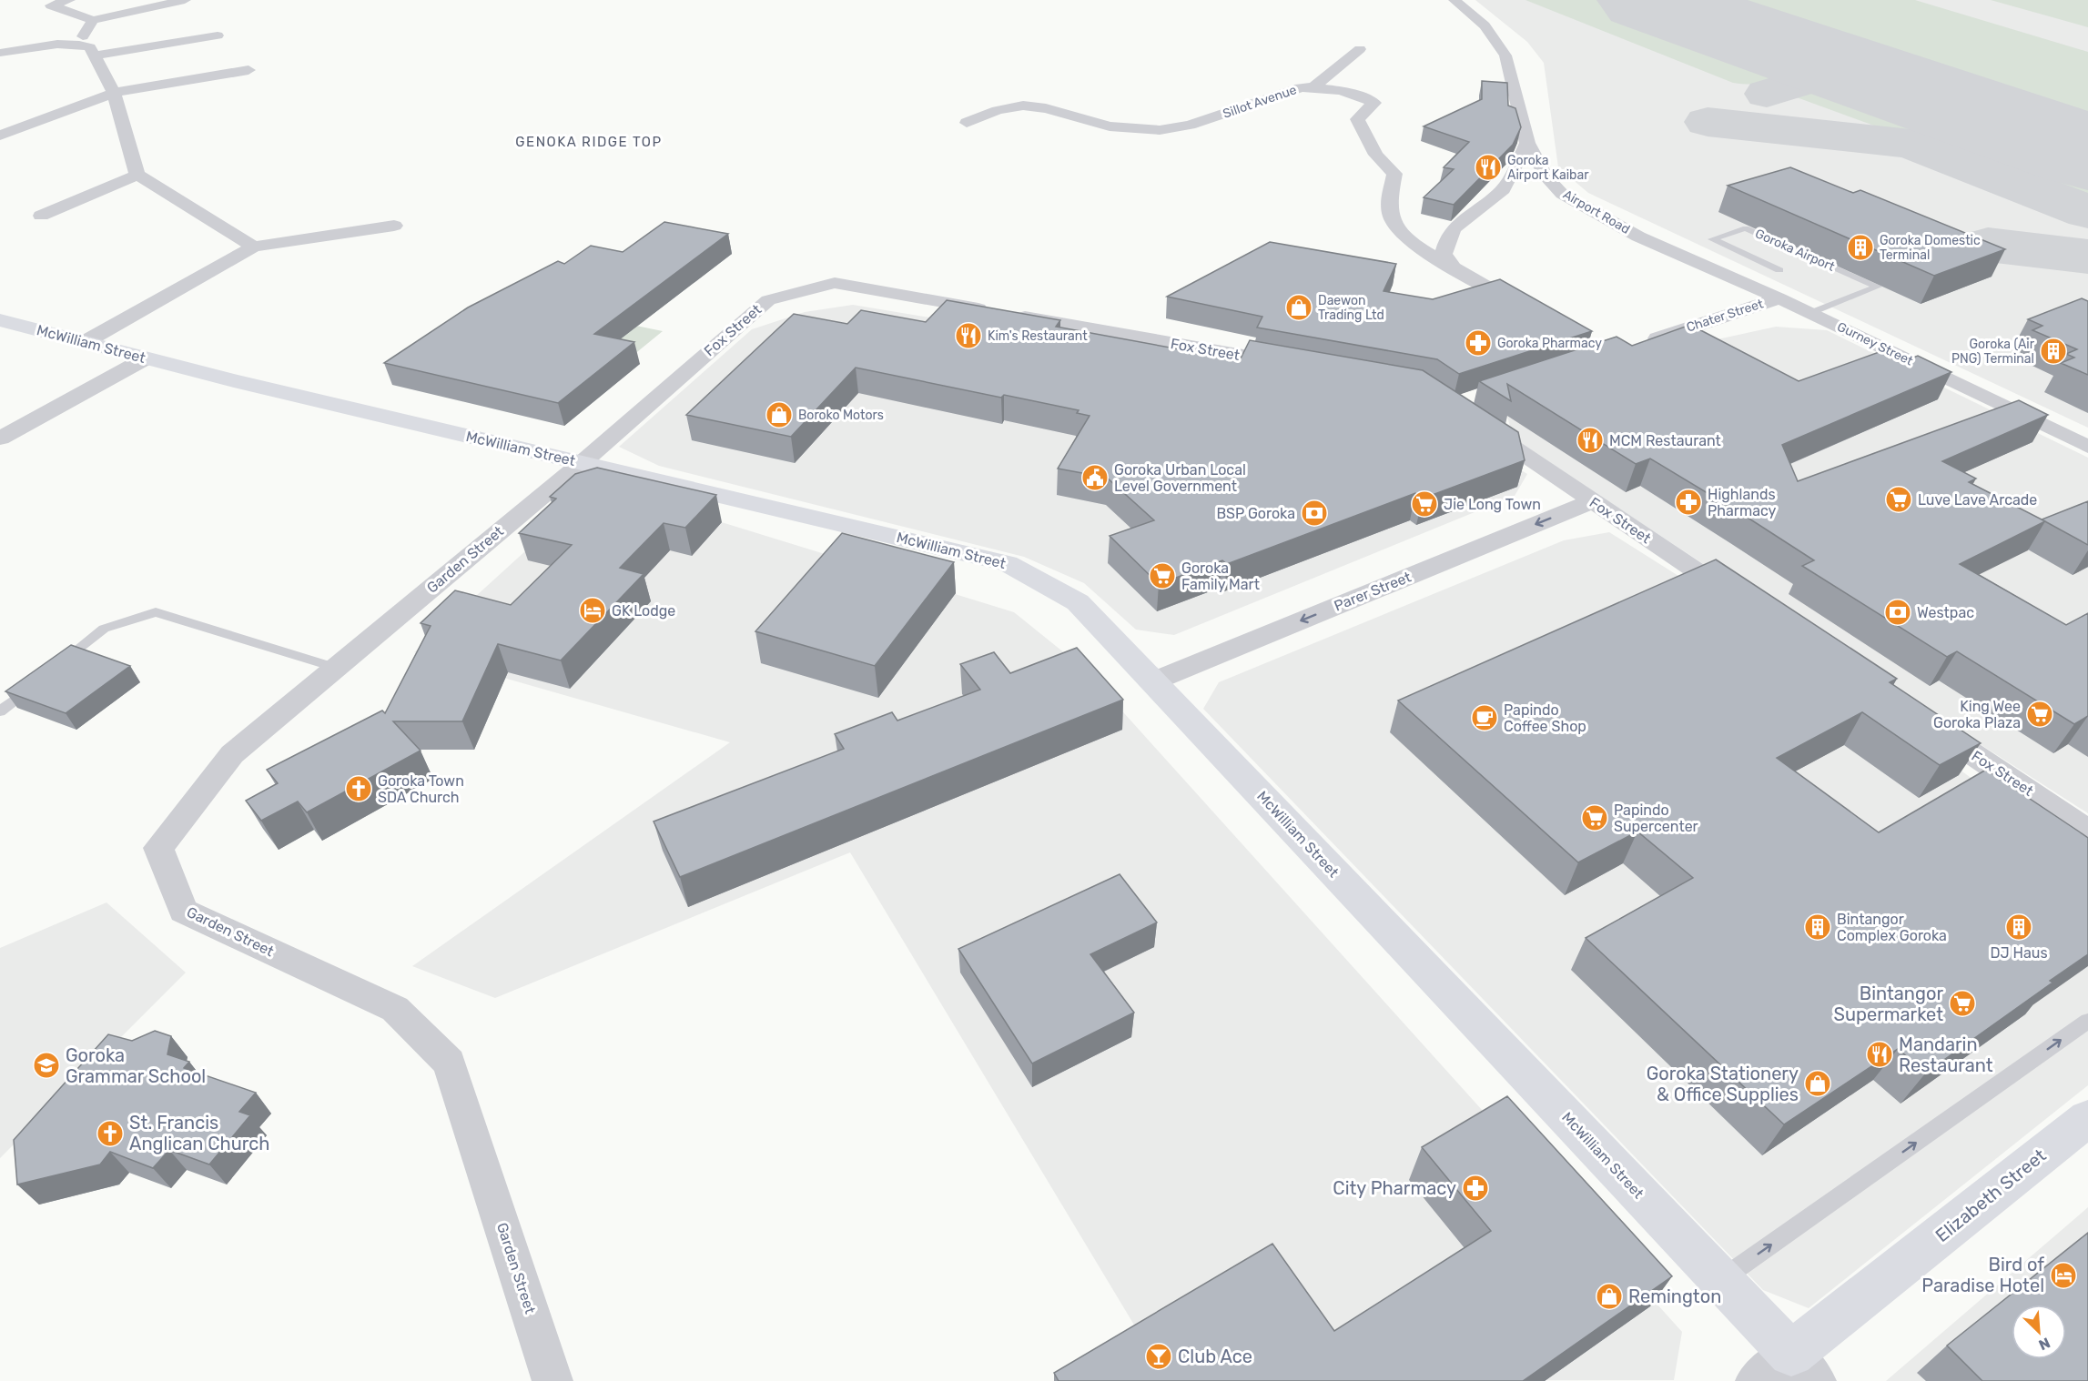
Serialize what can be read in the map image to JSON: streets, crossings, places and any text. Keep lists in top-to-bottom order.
{
  "streets": {
    "street": [
      "Sillot Avenue",
      "Airport Road",
      "Chater Street",
      "Fox Street",
      "McWilliam Street",
      "Gurney Street",
      "Garden Street",
      "Parer Street",
      "Elizabeth Street"
    ],
    "lane": ["Goroka Airport"]
  },
  "crossings": [
    ["Airport Road", "Chater Street"],
    ["Airport Road", "Gurney Street"],
    ["Goroka Airport", "Gurney Street"],
    ["Chater Street", "Gurney Street"],
    ["Fox Street", "McWilliam Street"],
    ["Fox Street", "Garden Street"],
    ["Fox Street", "Parer Street"],
    ["McWilliam Street", "Garden Street"],
    ["McWilliam Street", "Parer Street"],
    ["McWilliam Street", "Elizabeth Street"]
  ],
  "one_way": ["Parer Street"],
  "districts": ["GENOKA RIDGE TOP"],
  "places": {
    "restaurant": [
      "Goroka Airport Kaibar",
      "Kim's Restaurant",
      "MCM Restaurant",
      "Mandarin Restaurant"
    ],
    "building": [
      "Goroka Domestic Terminal",
      "Goroka (Air PNG) Terminal",
      "Bintangor Complex Goroka",
      "DJ Haus"
    ],
    "shop": [
      "Daewon Trading Ltd",
      "Boroko Motors",
      "Goroka Stationery & Office Supplies",
      "Remington"
    ],
    "pharmacy": ["Goroka Pharmacy", "Highlands Pharmacy", "City Pharmacy"],
    "public building": ["Goroka Urban Local Level Government"],
    "supermarket": [
      "Luve Lave Arcade",
      "Jie Long Town",
      "Goroka Family Mart",
      "King Wee Goroka Plaza",
      "Papindo Supercenter",
      "Bintangor Supermarket"
    ],
    "bank": ["BSP Goroka", "Westpac"],
    "hotel": ["GK Lodge", "Bird of Paradise Hotel"],
    "cafe": ["Papindo Coffee Shop"],
    "church": ["Goroka Town SDA Church", "St. Francis Anglican Church"],
    "school or university": ["Goroka Grammar School"],
    "bar": ["Club Ace"]
  },
  "north": "bottom right"
}
